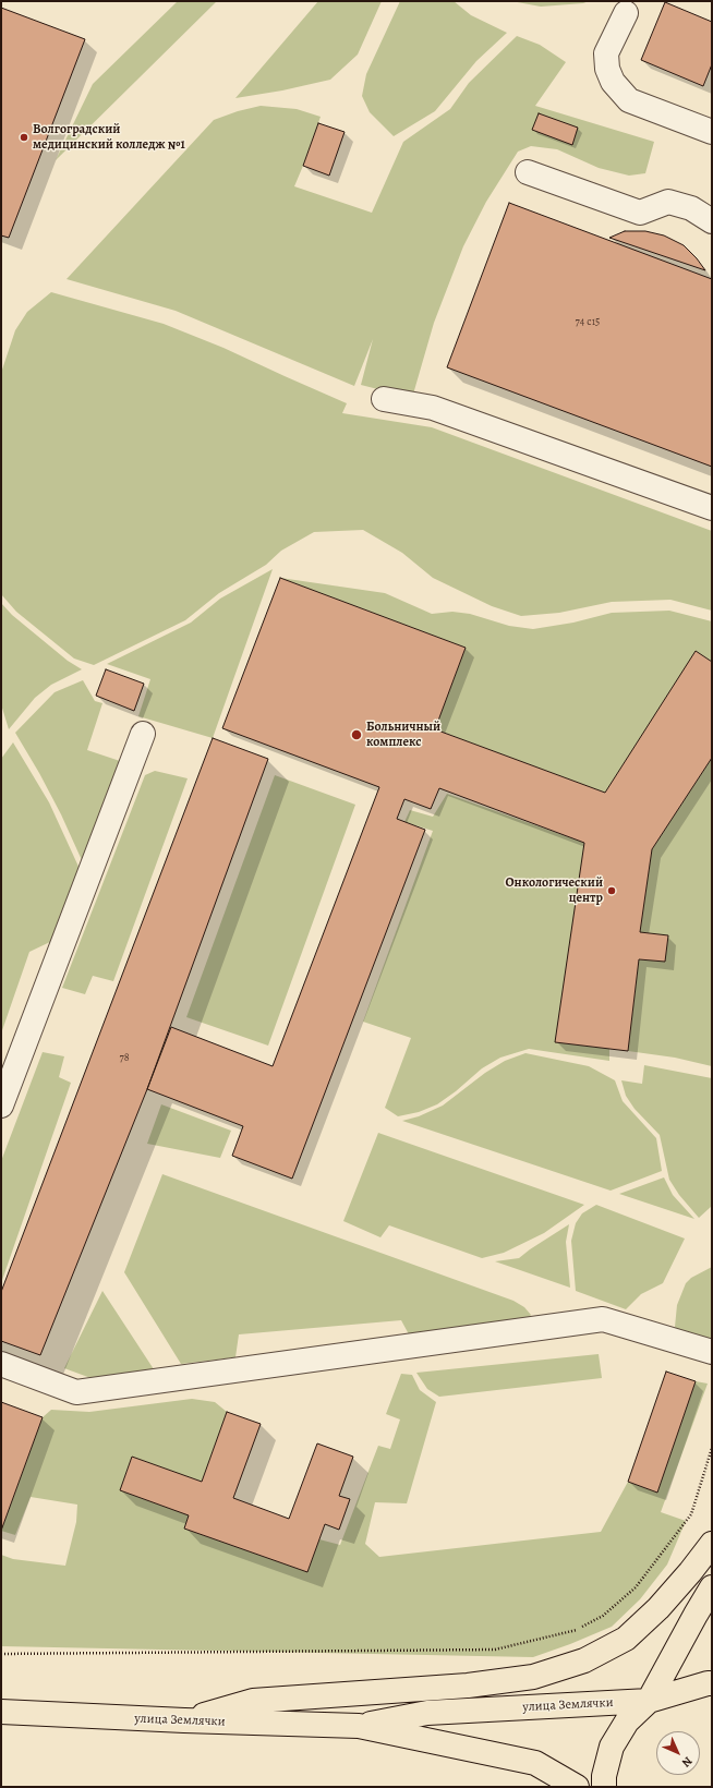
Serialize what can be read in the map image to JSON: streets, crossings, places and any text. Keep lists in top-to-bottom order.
{
  "streets": {
    "main road": ["улица Землячки"]
  },
  "places": ["Волгоградский медицинский колледж №1", "Больничный комплекс", "Онкологический центр"],
  "house_numbers": ["74 с15", "78"],
  "north": "bottom right"
}
